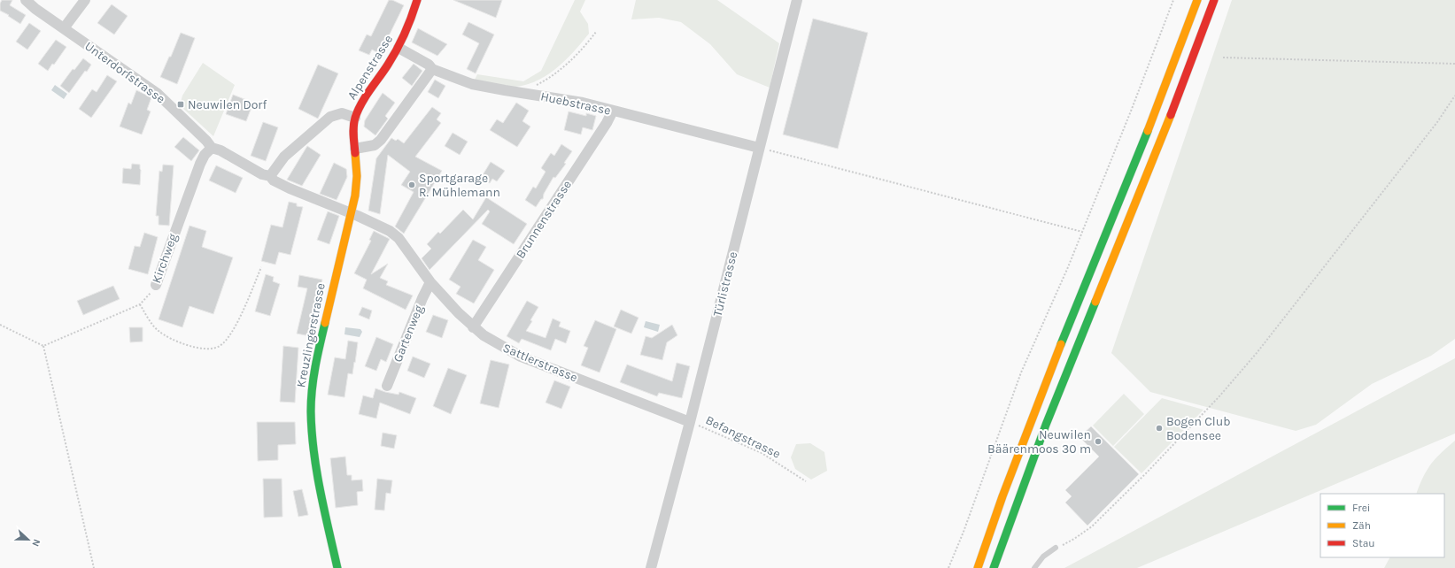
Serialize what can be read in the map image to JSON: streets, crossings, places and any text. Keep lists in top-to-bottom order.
{
  "streets": {
    "main road": ["Alpenstrasse", "Kreuzlingerstrasse"],
    "street": [
      "Unterdorfstrasse",
      "Huebstrasse",
      "Brunnenstrasse",
      "Kirchweg",
      "Türlistrasse",
      "Gartenweg",
      "Sattlerstrasse"
    ],
    "path": ["Befangstrasse"]
  },
  "crossings": [
    ["Alpenstrasse", "Unterdorfstrasse"],
    ["Alpenstrasse", "Huebstrasse"],
    ["Alpenstrasse", "Kreuzlingerstrasse"],
    ["Alpenstrasse", "Sattlerstrasse"],
    ["Unterdorfstrasse", "Kirchweg"],
    ["Unterdorfstrasse", "Kreuzlingerstrasse"],
    ["Unterdorfstrasse", "Sattlerstrasse"],
    ["Huebstrasse", "Brunnenstrasse"],
    ["Huebstrasse", "Türlistrasse"],
    ["Brunnenstrasse", "Sattlerstrasse"],
    ["Türlistrasse", "Sattlerstrasse"],
    ["Türlistrasse", "Befangstrasse"],
    ["Gartenweg", "Sattlerstrasse"],
    ["Kreuzlingerstrasse", "Sattlerstrasse"],
    ["Sattlerstrasse", "Befangstrasse"]
  ],
  "places": {
    "transit": ["Neuwilen Dorf"],
    "other": ["Sportgarage R. Mühlemann", "Bogen Club Bodensee", "Neuwilen Bäärenmoos 30 m"]
  },
  "legend": ["Frei", "Zäh", "Stau"],
  "north": "right"
}
